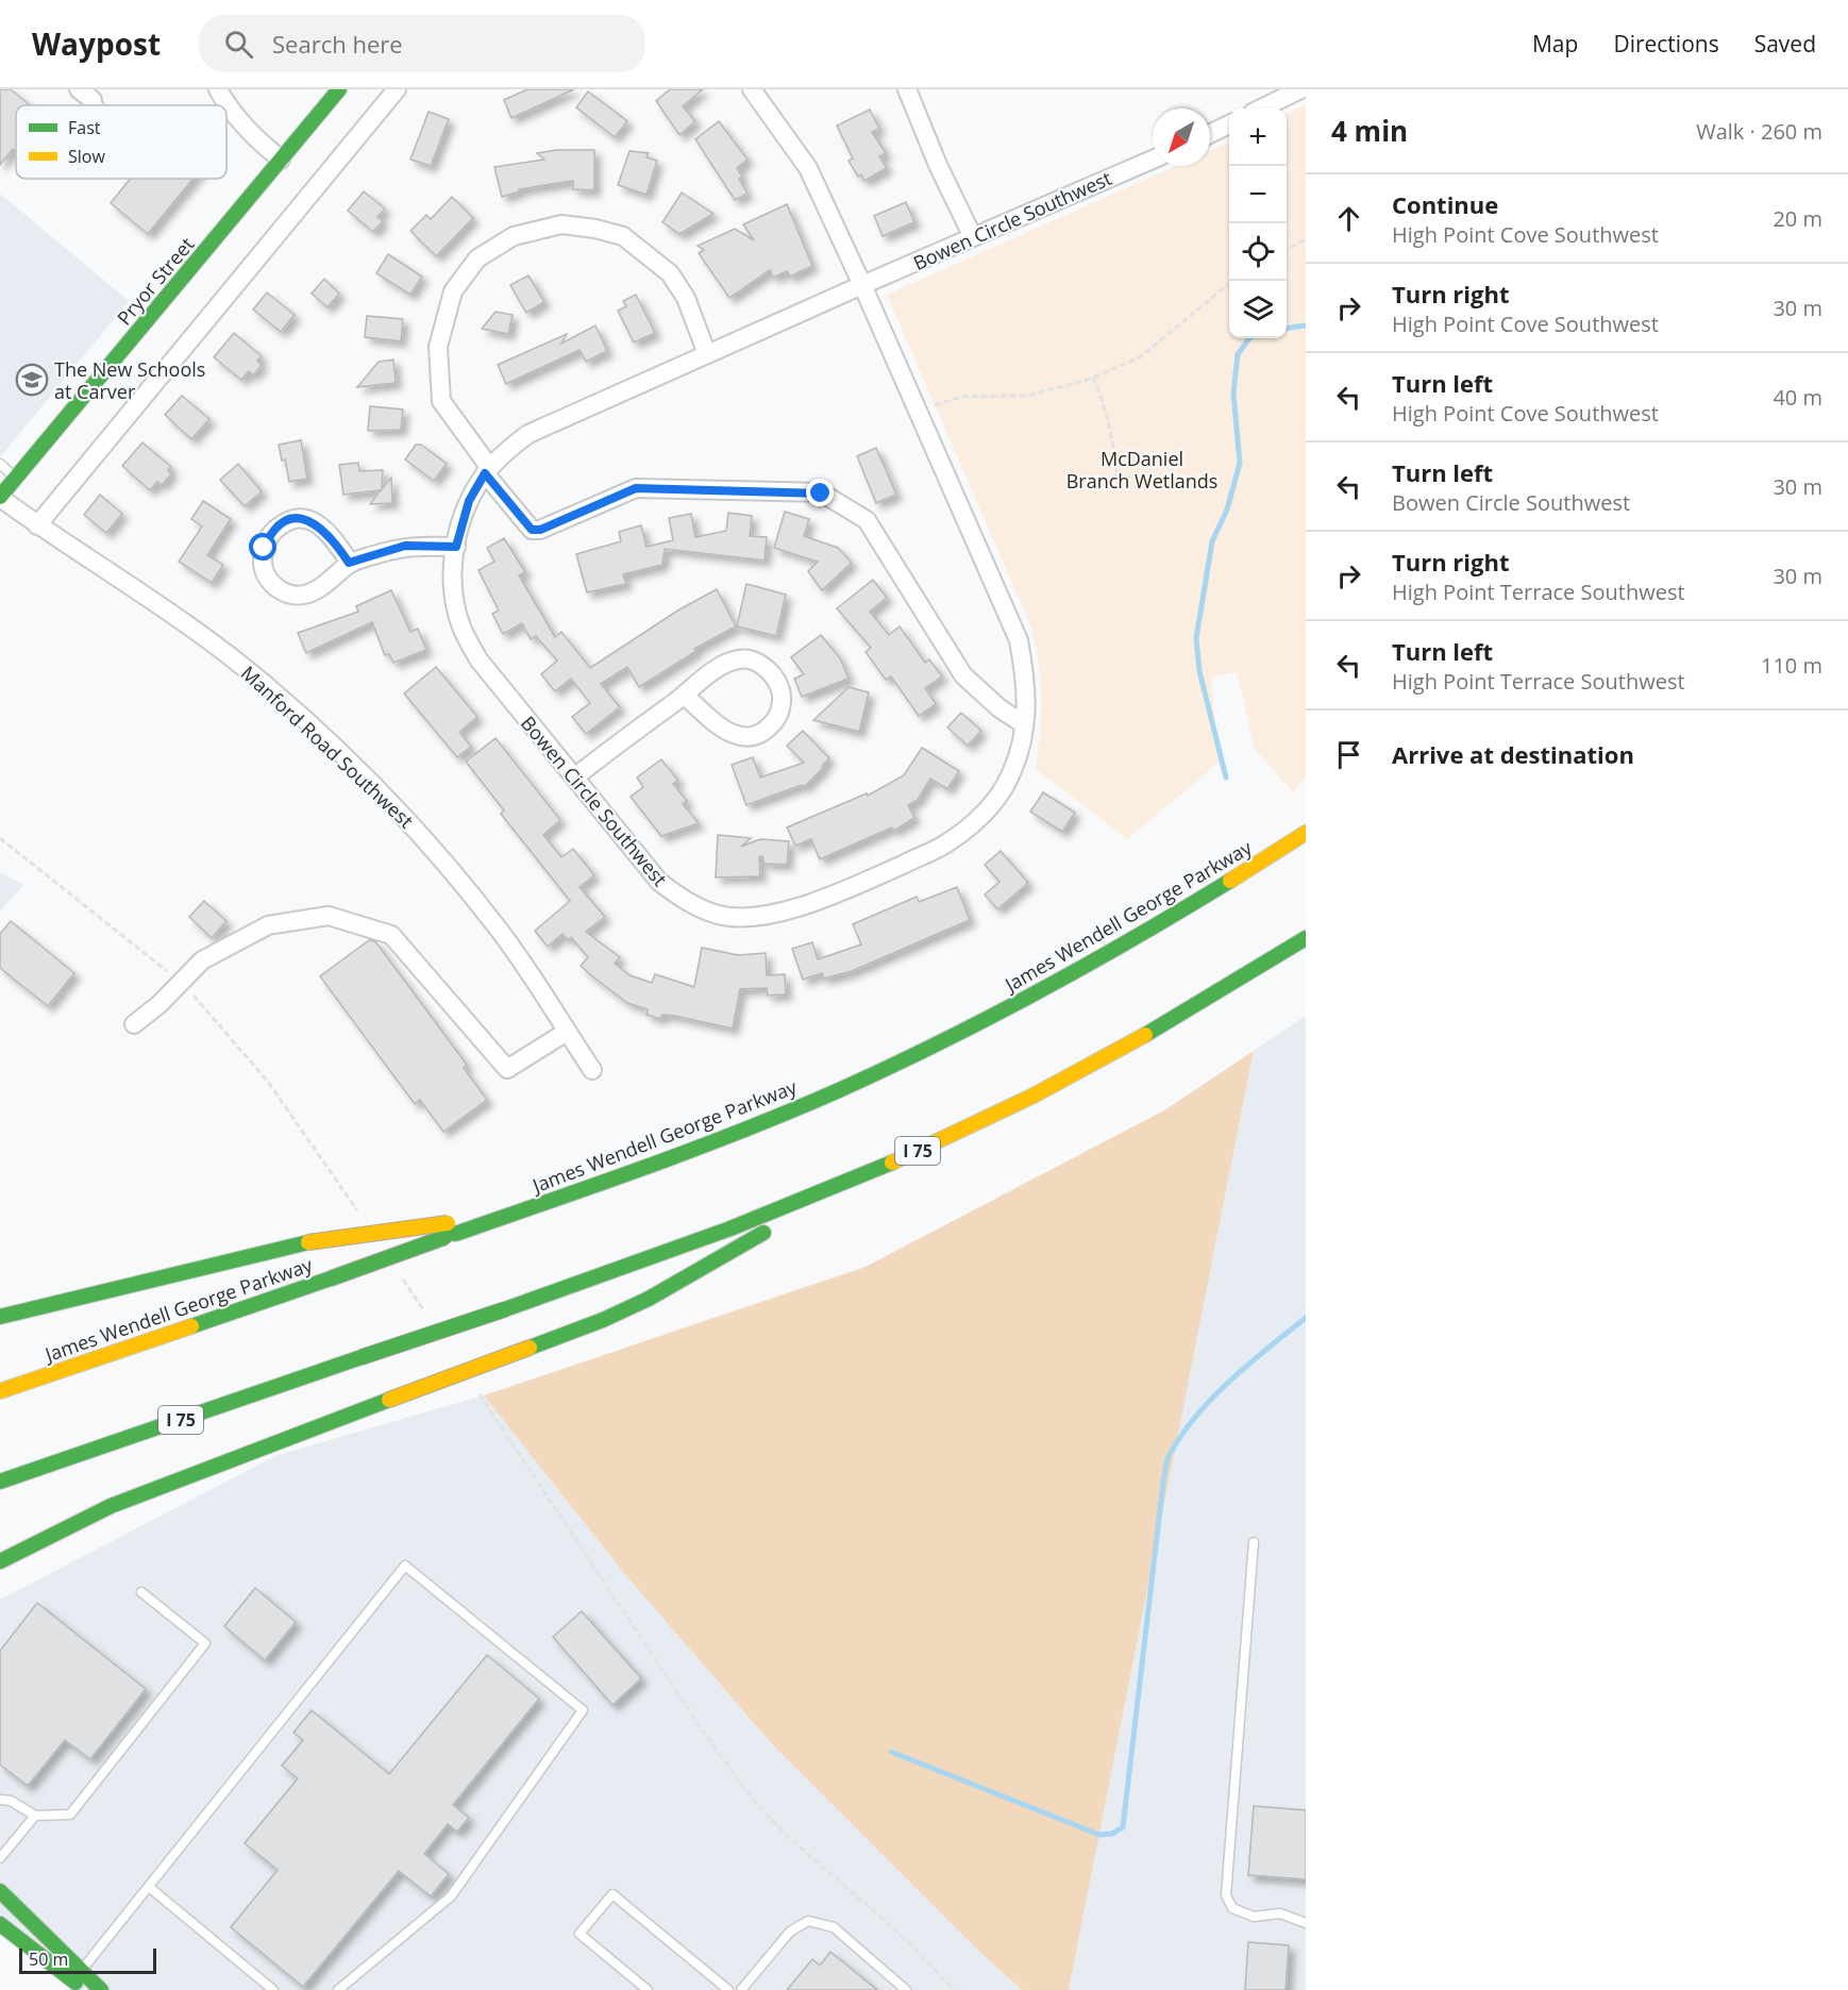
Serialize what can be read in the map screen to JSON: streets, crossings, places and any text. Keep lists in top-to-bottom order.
{
  "streets": {
    "main road": ["Pryor Street", "James Wendell George Parkway", "I 75"],
    "street": ["Bowen Circle Southwest", "Manford Road Southwest"]
  },
  "crossings": [
    ["Pryor Street", "Manford Road Southwest"]
  ],
  "parks": ["McDaniel Branch Wetlands"],
  "places": {
    "school or university": ["The New Schools at Carver"]
  },
  "legend": ["Fast", "Slow"],
  "scale_bar": "50 m",
  "north": "bottom left",
  "page": {
    "header": "Waypost",
    "search": "Search here",
    "nav": ["Map", "Directions", "Saved"],
    "heading": ["4 min", "Walk · 260 m"],
    "map_buttons": ["+", "−"],
    "list": [
      ["Continue", "High Point Cove Southwest", "20 m"],
      ["Turn right", "High Point Cove Southwest", "30 m"],
      ["Turn left", "High Point Cove Southwest", "40 m"],
      ["Turn left", "Bowen Circle Southwest", "30 m"],
      ["Turn right", "High Point Terrace Southwest", "30 m"],
      ["Turn left", "High Point Terrace Southwest", "110 m"],
      "Arrive at destination"
    ],
    "scale": "50 m"
  }
}
